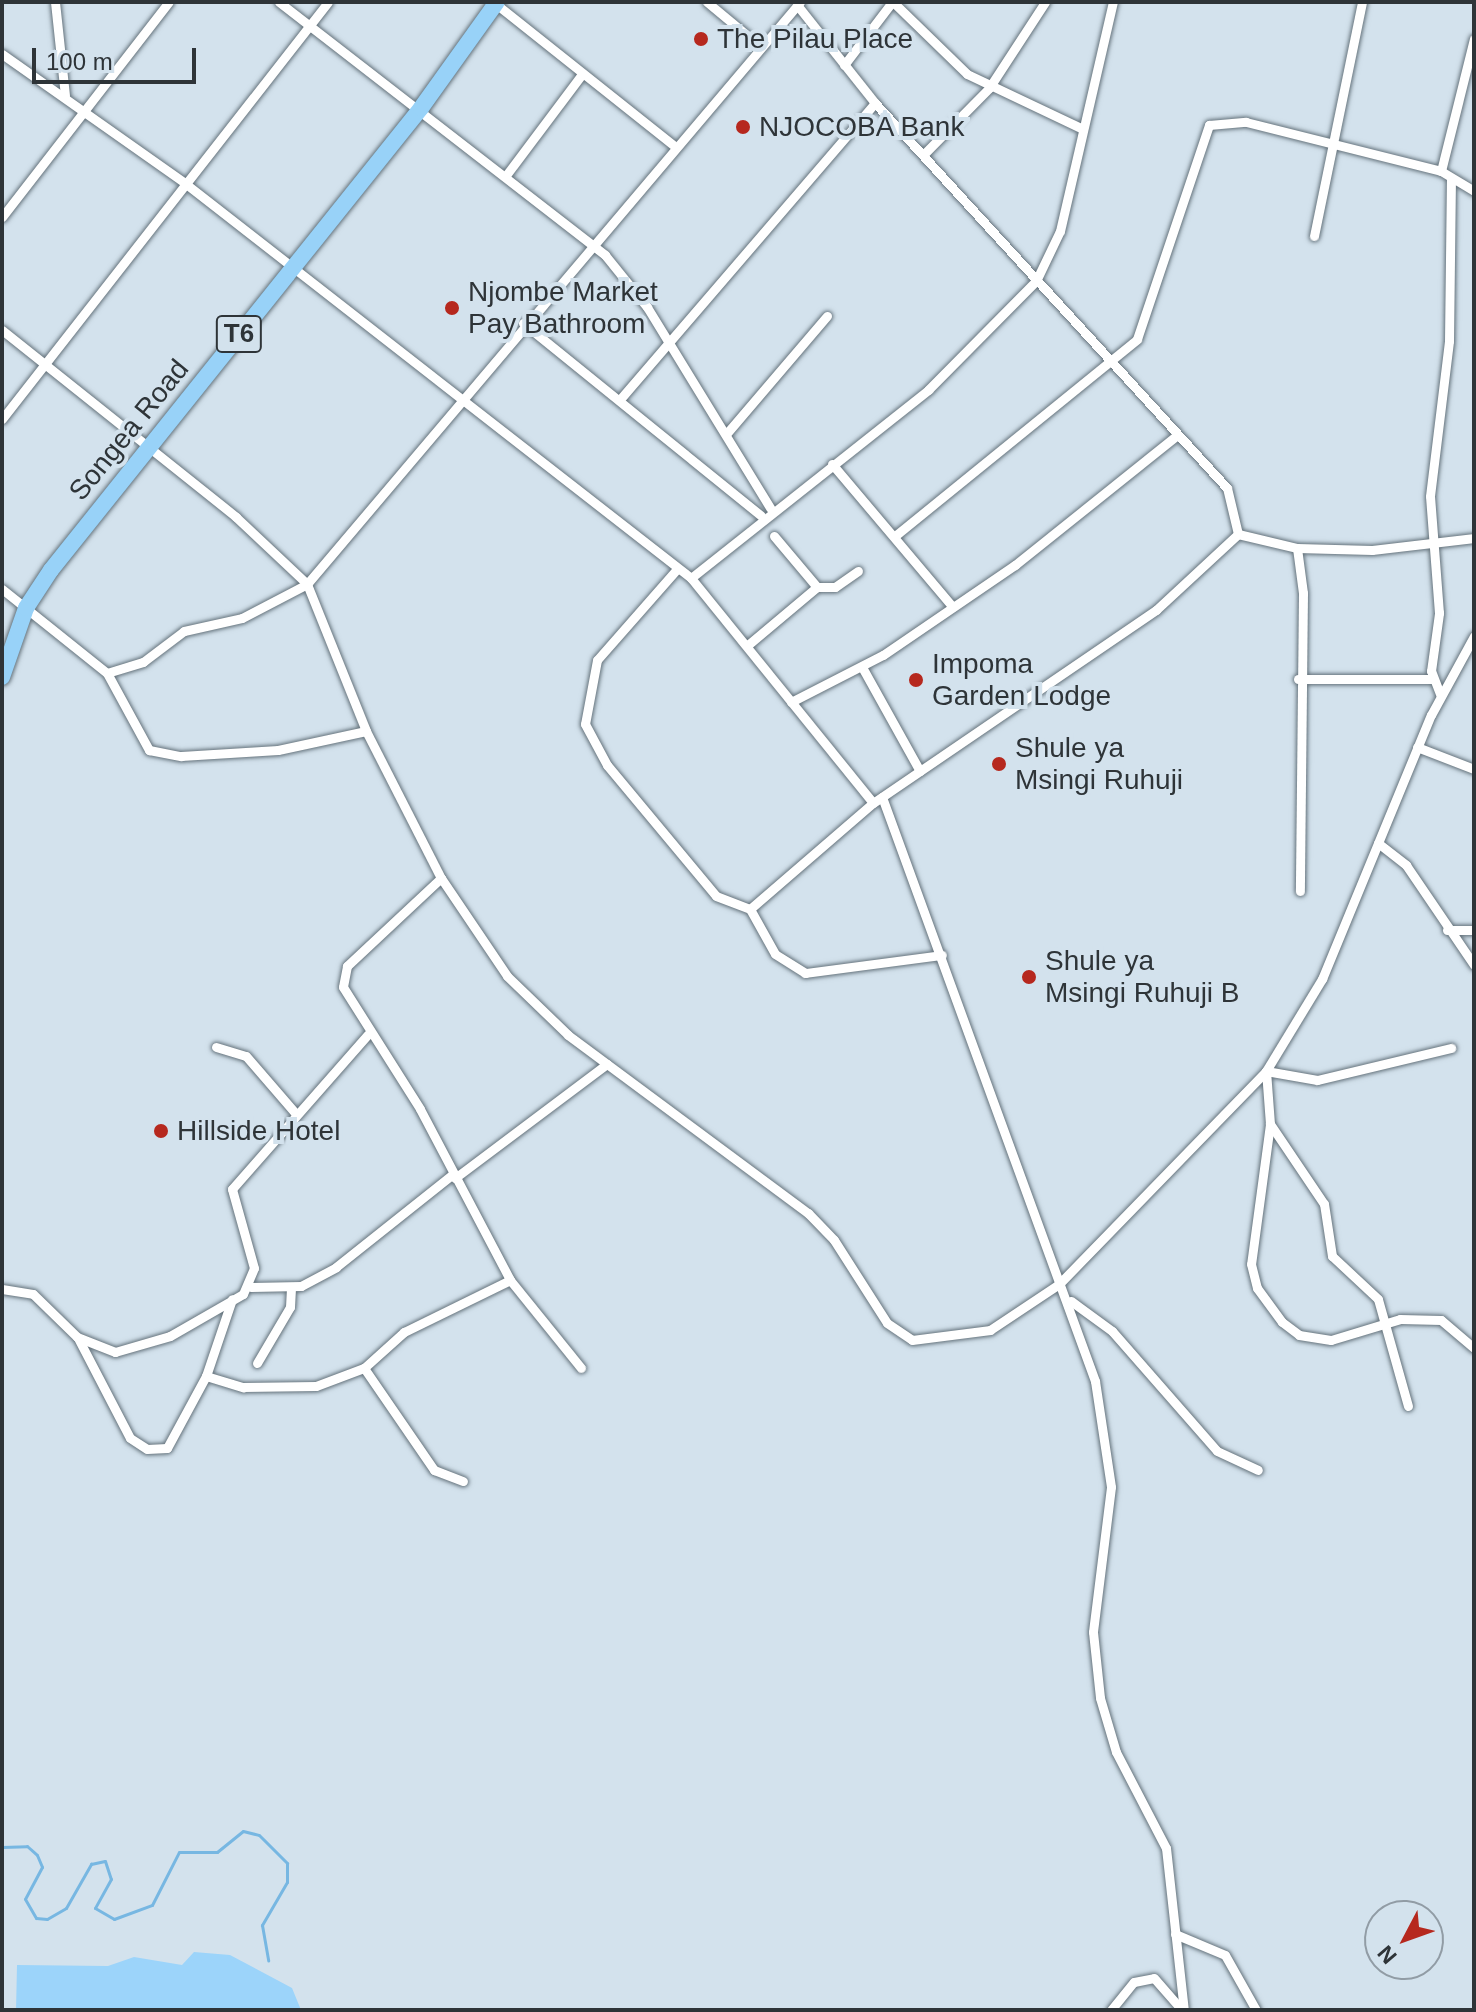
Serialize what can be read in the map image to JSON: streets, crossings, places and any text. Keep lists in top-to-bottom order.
{
  "streets": {
    "highway": ["T6", "Songea Road"]
  },
  "places": [
    "The Pilau Place",
    "NJOCOBA Bank",
    "Njombe Market Pay Bathroom",
    "Impoma Garden Lodge",
    "Shule ya Msingi Ruhuji",
    "Shule ya Msingi Ruhuji B",
    "Hillside Hotel"
  ],
  "scale_bar": "100 m",
  "north": "bottom left"
}
